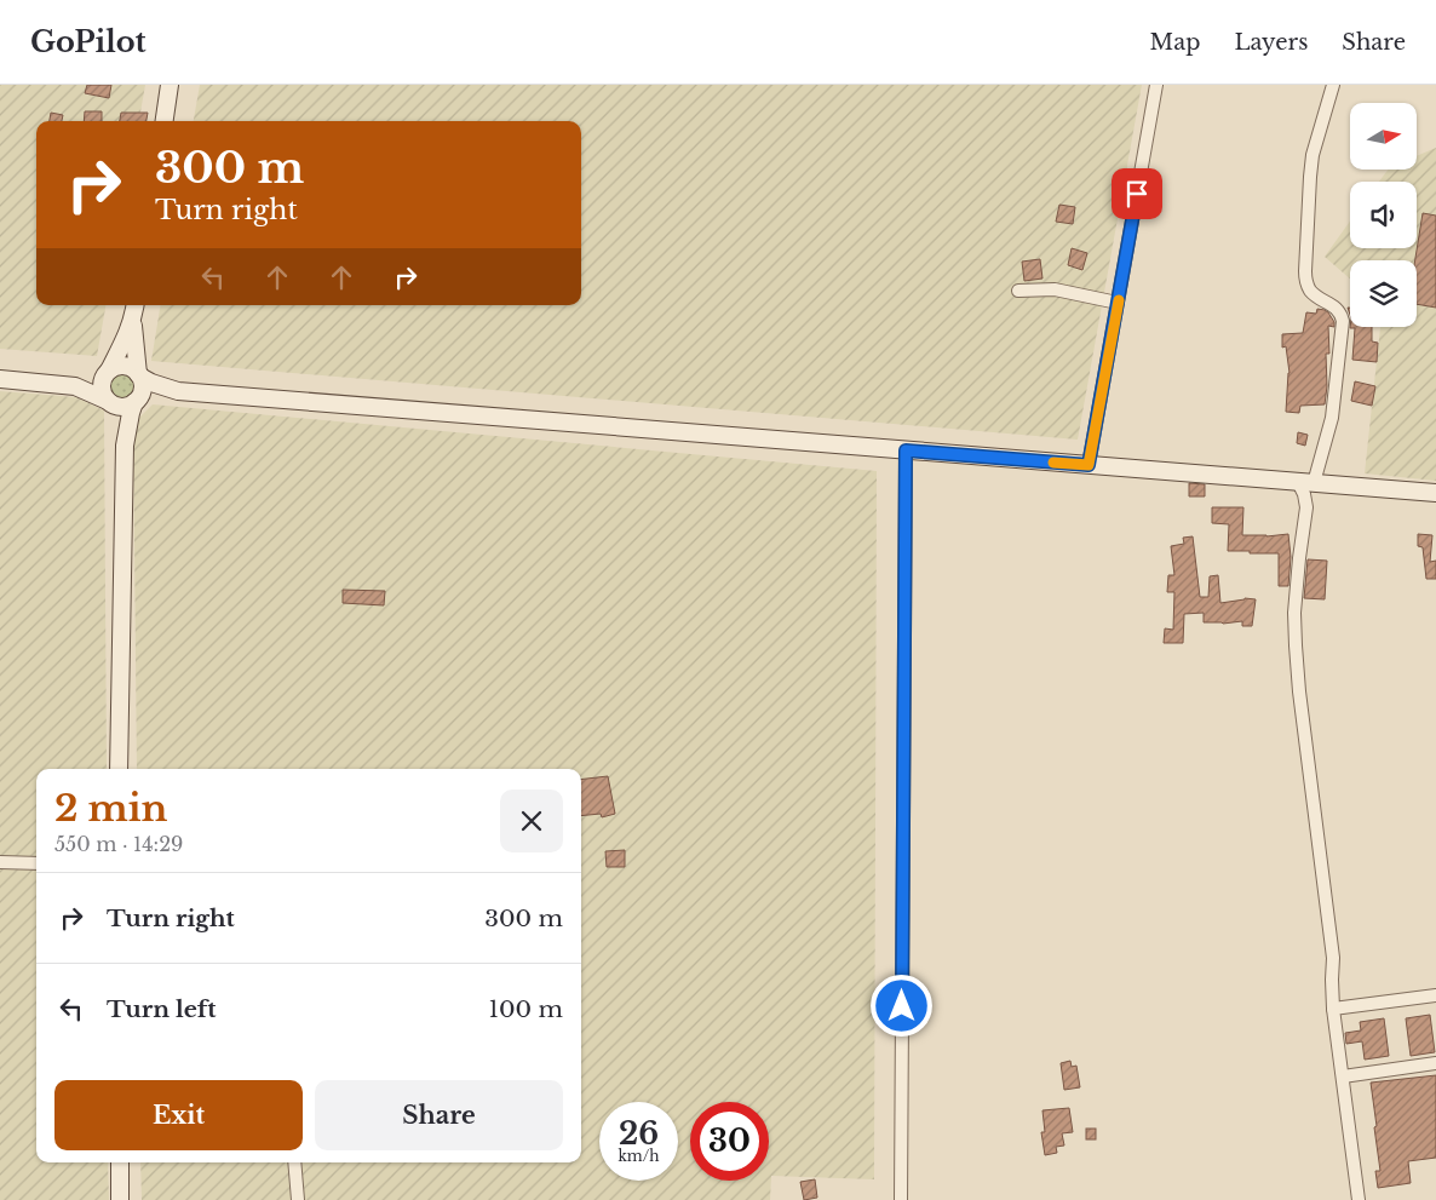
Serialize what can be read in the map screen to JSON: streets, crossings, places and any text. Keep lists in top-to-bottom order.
{
  "north": "right",
  "page": {
    "header": "GoPilot",
    "nav": ["Map", "Layers", "Share"],
    "turn": ["300 m", "Turn right"],
    "heading": ["2 min", "550 m · 14:29"],
    "list": [
      {
        "name": "Turn right",
        "value": "300 m"
      },
      {
        "name": "Turn left",
        "value": "100 m"
      }
    ],
    "buttons": ["Exit", "Share"],
    "speed": "26 km/h",
    "limit": "30"
  }
}
